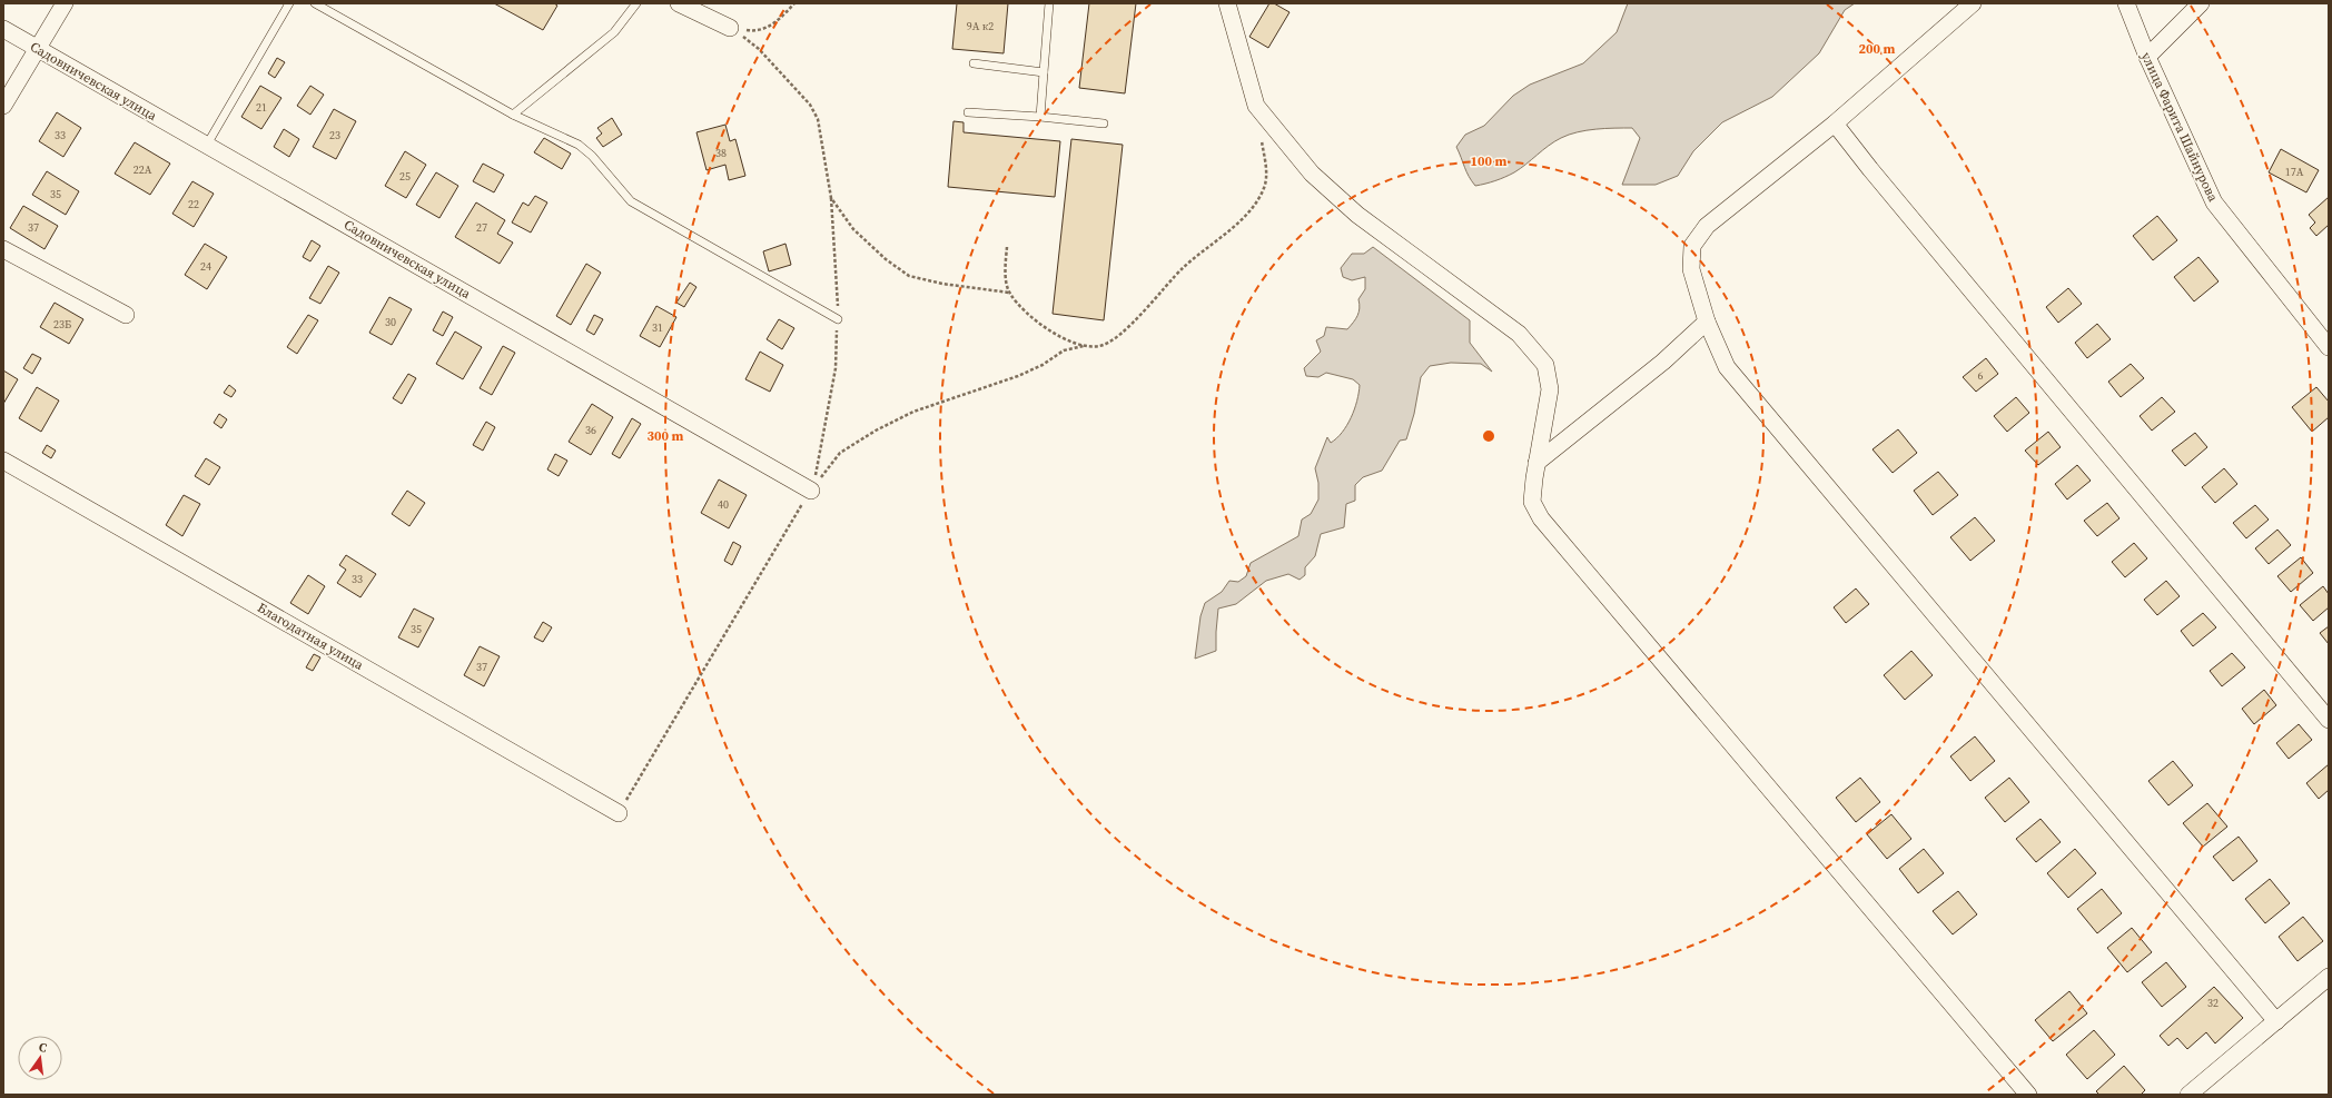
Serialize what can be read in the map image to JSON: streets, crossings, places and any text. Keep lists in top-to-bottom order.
{
  "streets": {
    "street": ["Садовничевская улица", "улица Фарита Шайнурова", "Благодатная улица"]
  },
  "house_numbers": [
    "9А к2",
    "21",
    "33",
    "23",
    "38",
    "22А",
    "17А",
    "25",
    "35",
    "22",
    "37",
    "27",
    "24",
    "30",
    "23Б",
    "31",
    "6",
    "36",
    "40",
    "33",
    "35",
    "37",
    "32"
  ],
  "north": "top",
  "rings": ["200 m", "100 m", "300 m"]
}
